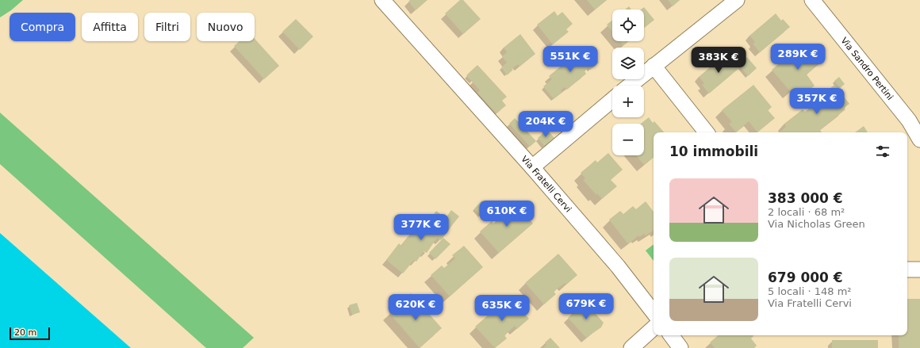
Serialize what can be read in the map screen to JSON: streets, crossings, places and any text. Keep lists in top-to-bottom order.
{
  "streets": {
    "street": ["Via Sandro Pertini", "Via Fratelli Cervi"]
  },
  "scale_bar": "20 m",
  "page": {
    "map_buttons": ["+", "−"],
    "chip": [
      "Compra",
      "Affitta",
      "Filtri",
      "Nuovo"
    ],
    "price": [
      "289K €",
      "551K €",
      "383K €",
      "357K €",
      "204K €",
      "610K €",
      "377K €",
      "679K €",
      "620K €",
      "635K €"
    ],
    "heading": "10 immobili",
    "list": [
      {
        "name": "383 000 €",
        "note": "2 locali · 68 m² · Via Nicholas Green"
      },
      {
        "name": "679 000 €",
        "note": "5 locali · 148 m² · Via Fratelli Cervi"
      }
    ],
    "scale": "20 m"
  }
}
